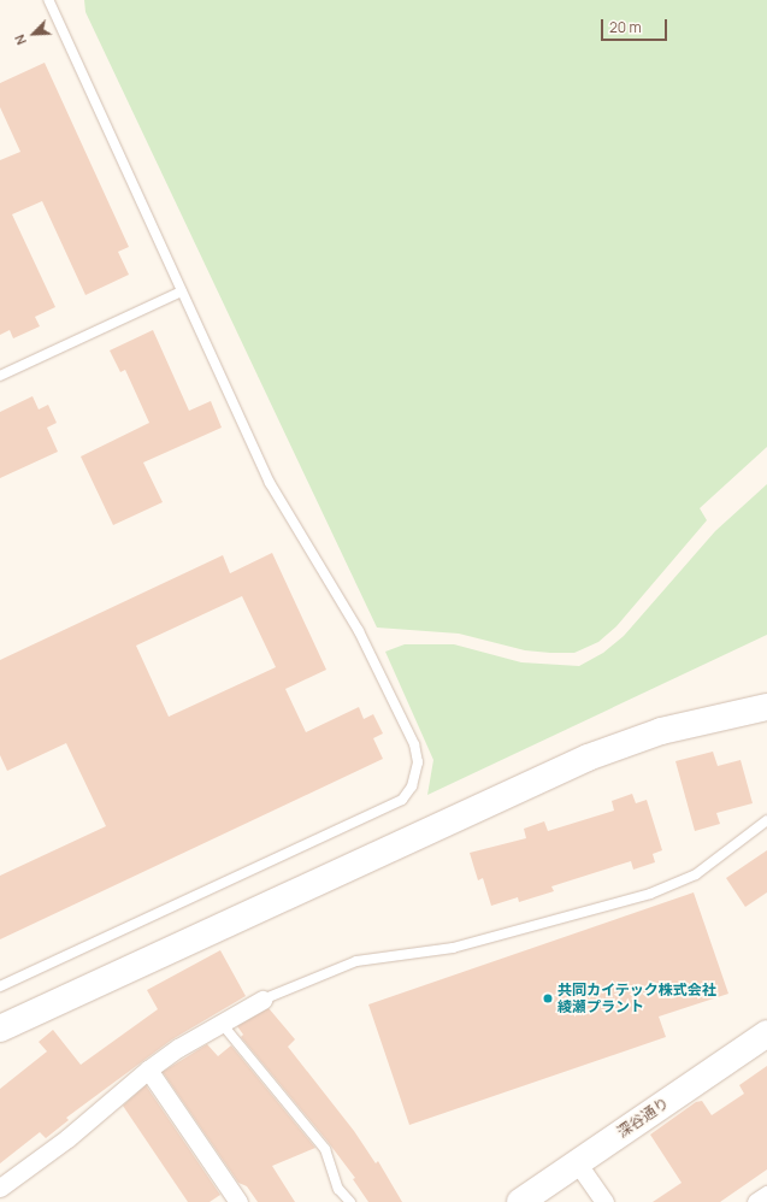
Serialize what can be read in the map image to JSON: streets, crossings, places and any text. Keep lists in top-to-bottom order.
{
  "streets": {
    "street": ["深谷通り"]
  },
  "places": ["共同カイテック株式会社 綾瀬プラント"],
  "scale_bar": "20 m",
  "north": "bottom left"
}
